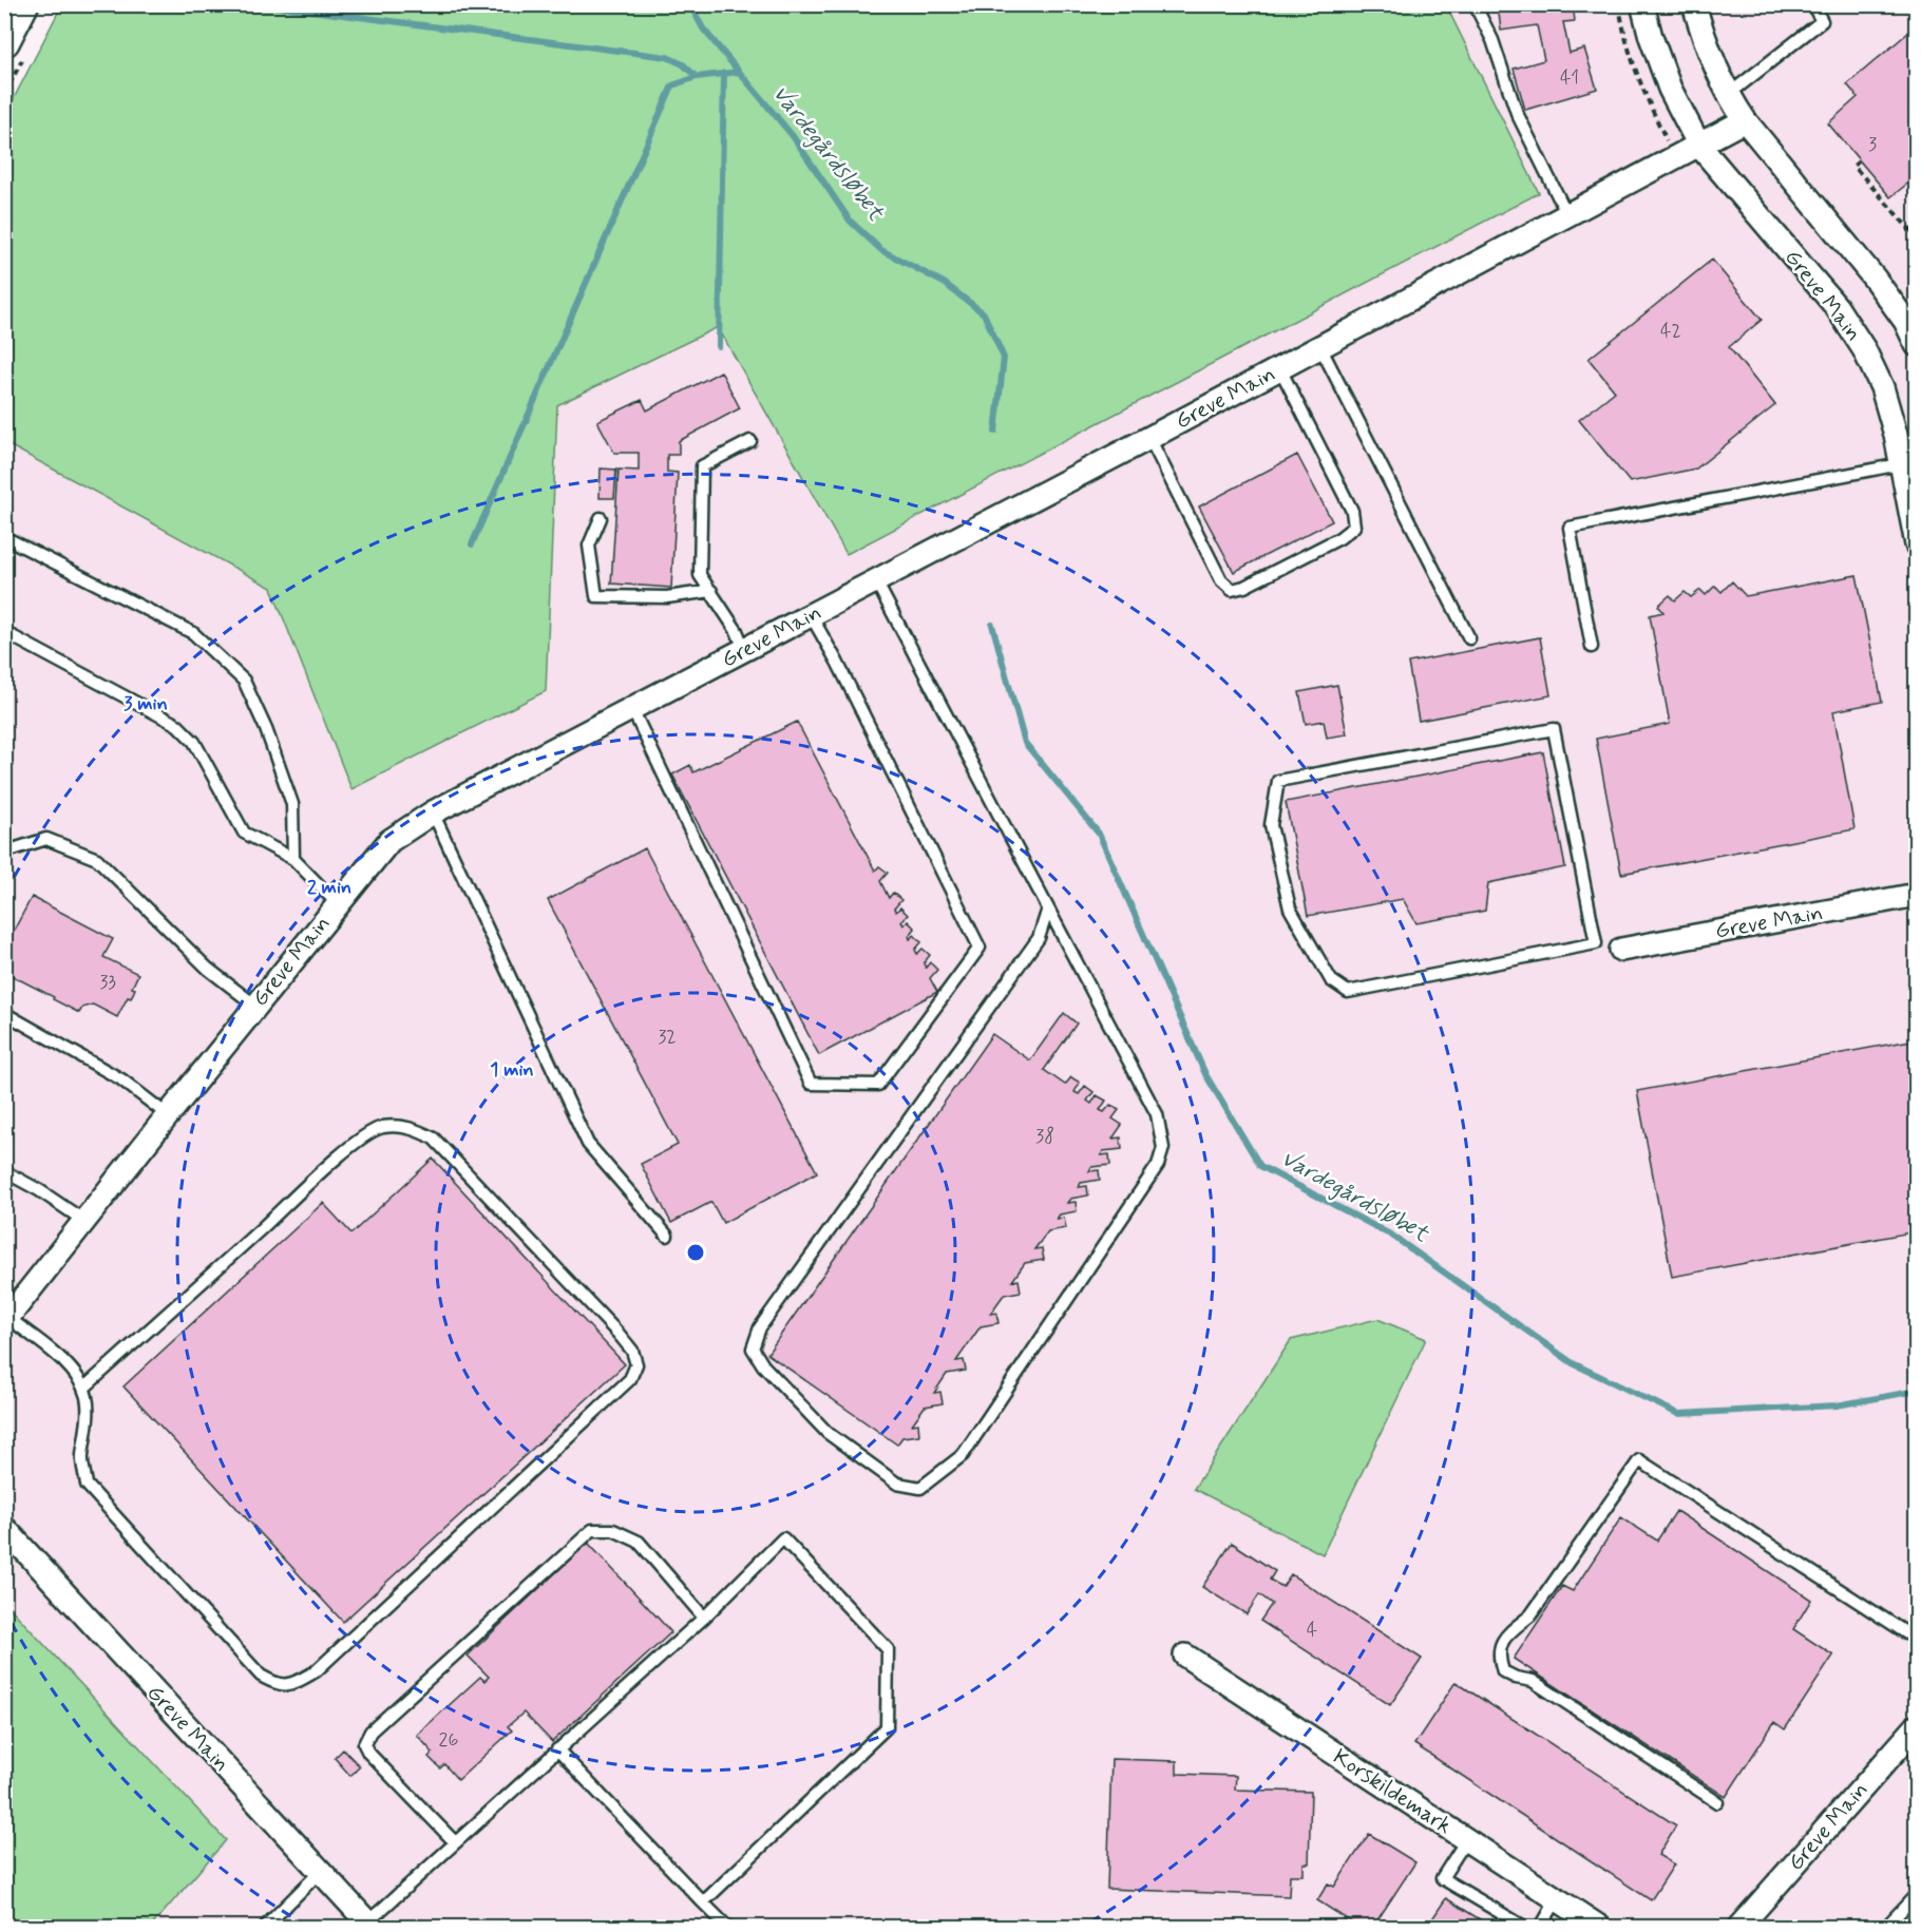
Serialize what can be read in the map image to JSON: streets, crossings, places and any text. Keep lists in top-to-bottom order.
{
  "streets": {
    "street": ["Greve Main", "Korskildemark"]
  },
  "water": ["Vardegårdsløbet"],
  "house_numbers": [
    "41",
    "3",
    "42",
    "33",
    "32",
    "38",
    "4",
    "26"
  ],
  "rings": ["3 min", "2 min", "1 min"]
}
